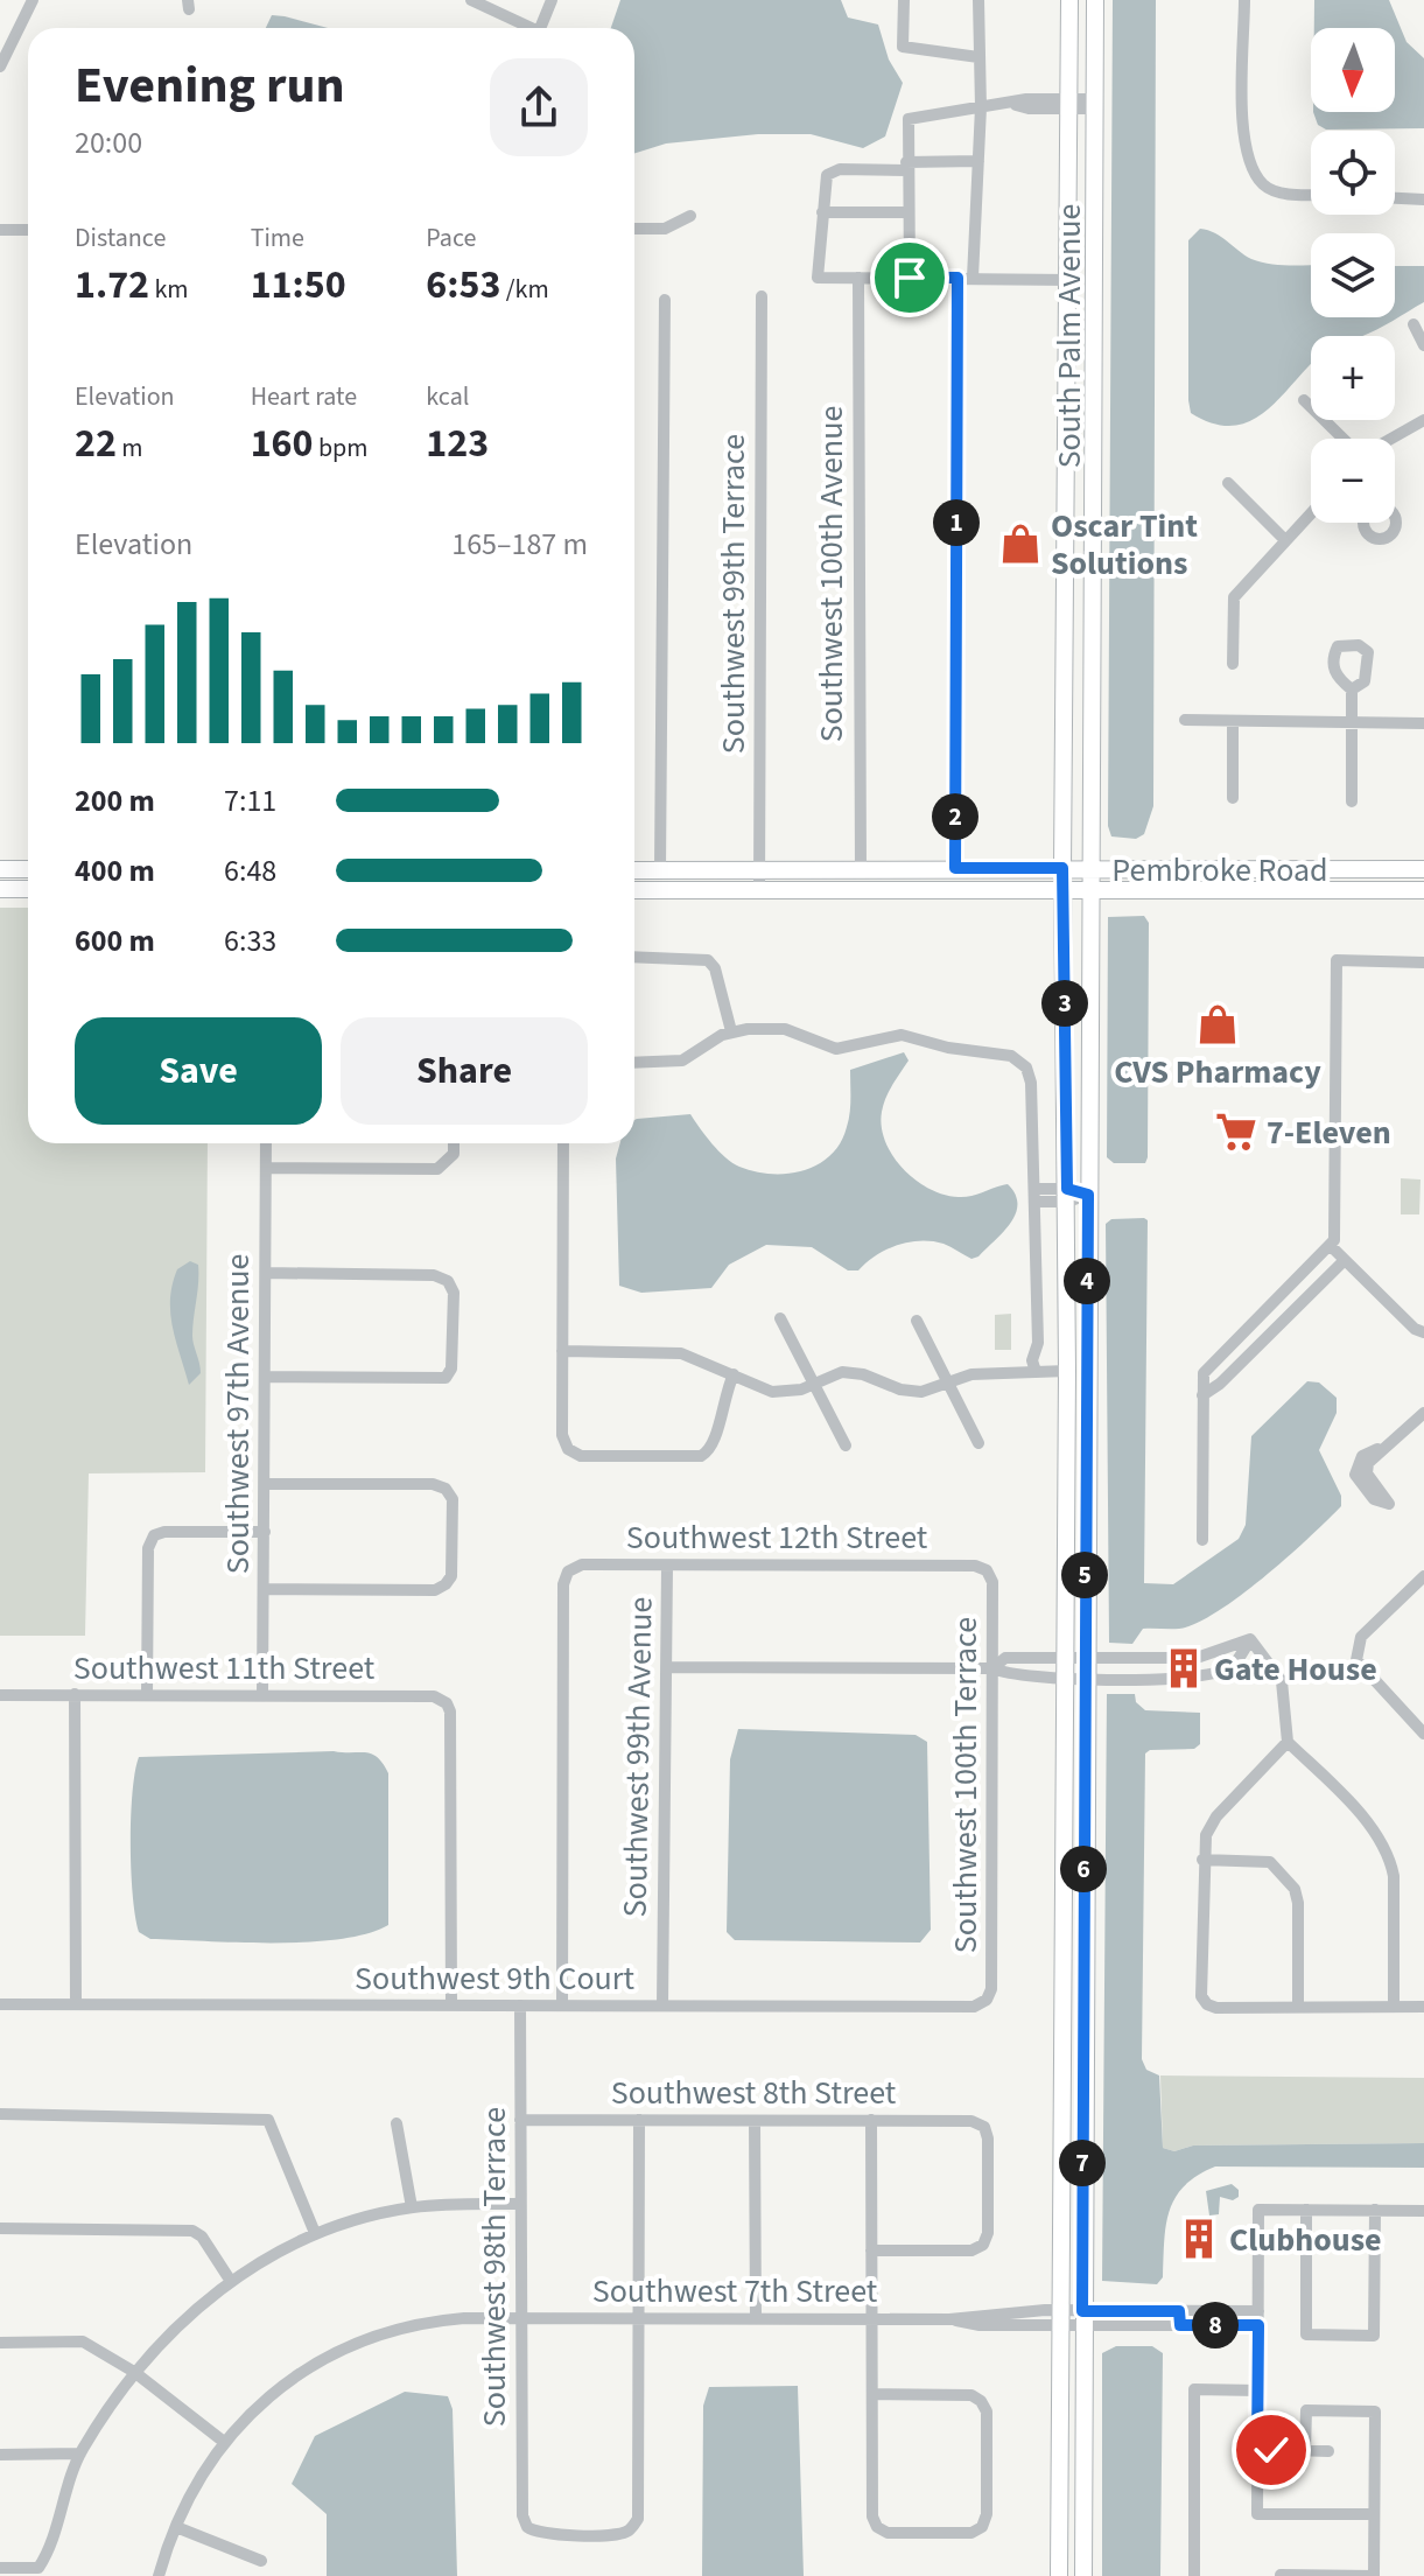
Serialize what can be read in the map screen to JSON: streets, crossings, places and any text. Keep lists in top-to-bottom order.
{
  "streets": {
    "main road": ["South Palm Avenue", "Pembroke Road"],
    "street": [
      "Southwest 100th Avenue",
      "Southwest 99th Terrace",
      "Southwest 97th Avenue",
      "Southwest 12th Street",
      "Southwest 11th Street",
      "Southwest 99th Avenue",
      "Southwest 100th Terrace",
      "Southwest 9th Court",
      "Southwest 8th Street",
      "Southwest 98th Terrace",
      "Southwest 7th Street"
    ]
  },
  "crossings": [
    ["South Palm Avenue", "Pembroke Road"],
    ["South Palm Avenue", "Southwest 7th Street"],
    ["Southwest 100th Avenue", "Pembroke Road"],
    ["Southwest 99th Terrace", "Pembroke Road"],
    ["Southwest 97th Avenue", "Southwest 11th Street"],
    ["Southwest 12th Street", "Southwest 99th Avenue"],
    ["Southwest 12th Street", "Southwest 100th Terrace"],
    ["Southwest 12th Street", "Southwest 9th Court"],
    ["Southwest 11th Street", "Southwest 9th Court"],
    ["Southwest 99th Avenue", "Southwest 9th Court"],
    ["Southwest 100th Terrace", "Southwest 9th Court"],
    ["Southwest 9th Court", "Southwest 98th Terrace"],
    ["Southwest 8th Street", "Southwest 98th Terrace"],
    ["Southwest 98th Terrace", "Southwest 7th Street"]
  ],
  "places": {
    "shop": ["Oscar Tint Solutions", "CVS Pharmacy"],
    "supermarket": ["7-Eleven"],
    "building": ["Gate House", "Clubhouse"]
  },
  "north": "bottom",
  "page": {
    "map_buttons": ["+", "−"],
    "heading": ["Evening run", "20:00"],
    "stats": [
      ["Distance", "1.72 km"],
      ["Time", "11:50"],
      ["Pace", "6:53 /km"],
      ["Elevation", "22 m"],
      ["Heart rate", "160 bpm"],
      ["kcal", "123"]
    ],
    "pins": [
      "1",
      "2",
      "3",
      "4",
      "5",
      "6",
      "7",
      "8"
    ],
    "chart": ["Elevation", "165–187 m"],
    "list": [
      {
        "name": "200 m",
        "note": "7:11"
      },
      {
        "name": "400 m",
        "note": "6:48"
      },
      {
        "name": "600 m",
        "note": "6:33"
      }
    ],
    "buttons": ["Save", "Share"]
  }
}
